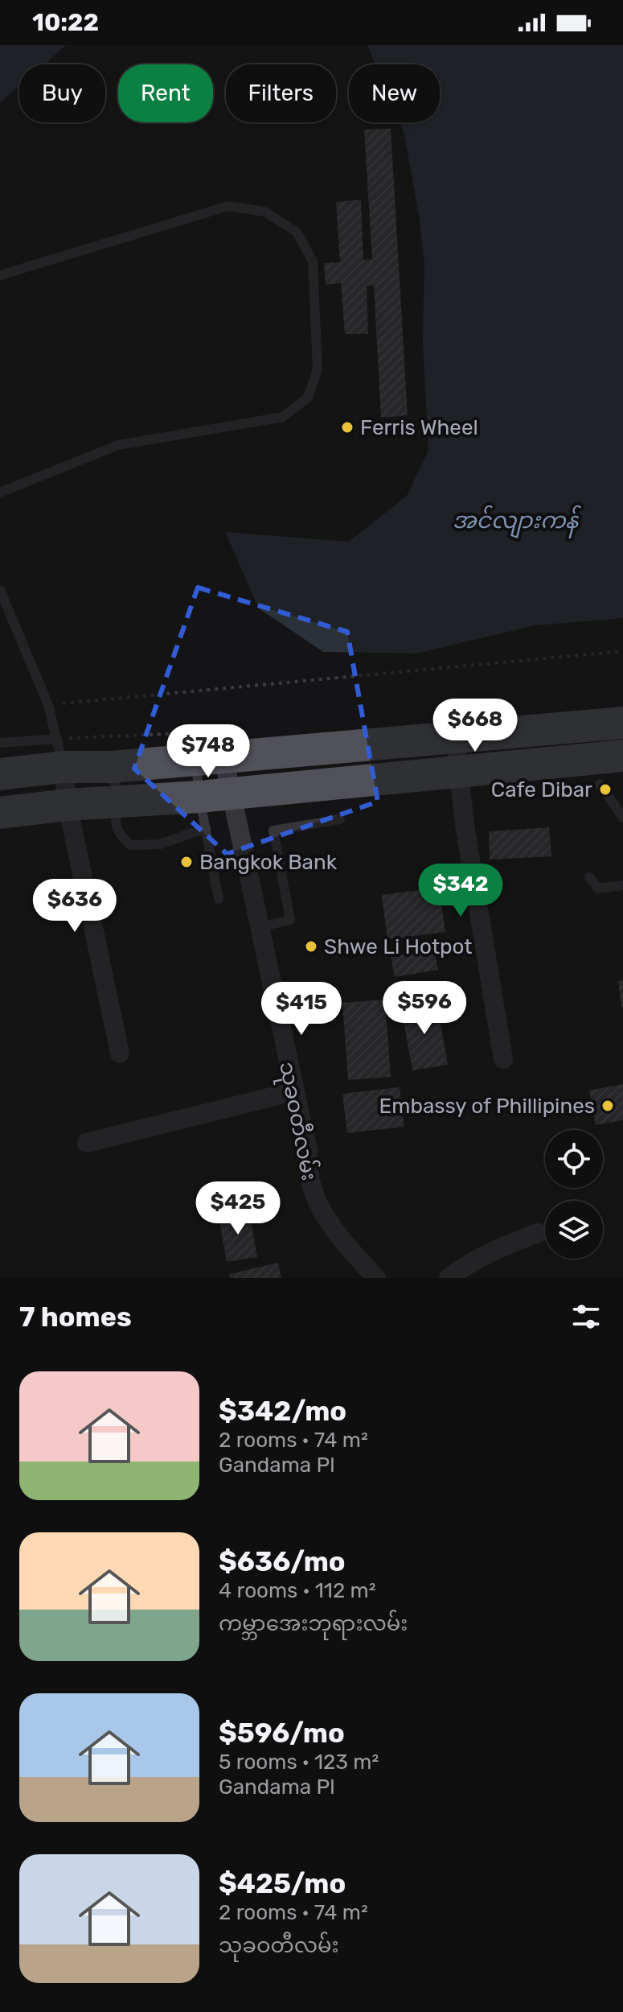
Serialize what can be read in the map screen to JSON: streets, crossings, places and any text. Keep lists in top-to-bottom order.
{
  "streets": {
    "street": ["သုခဝတီလမ်း"]
  },
  "water": ["အင်လျားကန်"],
  "places": [
    "Ferris Wheel",
    "Cafe Dibar",
    "Bangkok Bank",
    "Shwe Li Hotpot",
    "Embassy of Phillipines"
  ],
  "page": {
    "status": "10:22",
    "chip": [
      "Buy",
      "Rent",
      "Filters",
      "New"
    ],
    "price": [
      "$668",
      "$748",
      "$342",
      "$636",
      "$596",
      "$415",
      "$425"
    ],
    "heading": "7 homes",
    "list": [
      {
        "name": "$342/mo",
        "note": "2 rooms · 74 m² · Gandama Pl"
      },
      {
        "name": "$636/mo",
        "note": "4 rooms · 112 m² · ကမ္ဘာအေးဘုရားလမ်း"
      },
      {
        "name": "$596/mo",
        "note": "5 rooms · 123 m² · Gandama Pl"
      },
      {
        "name": "$425/mo",
        "note": "2 rooms · 74 m² · သုခဝတီလမ်း"
      }
    ]
  }
}
